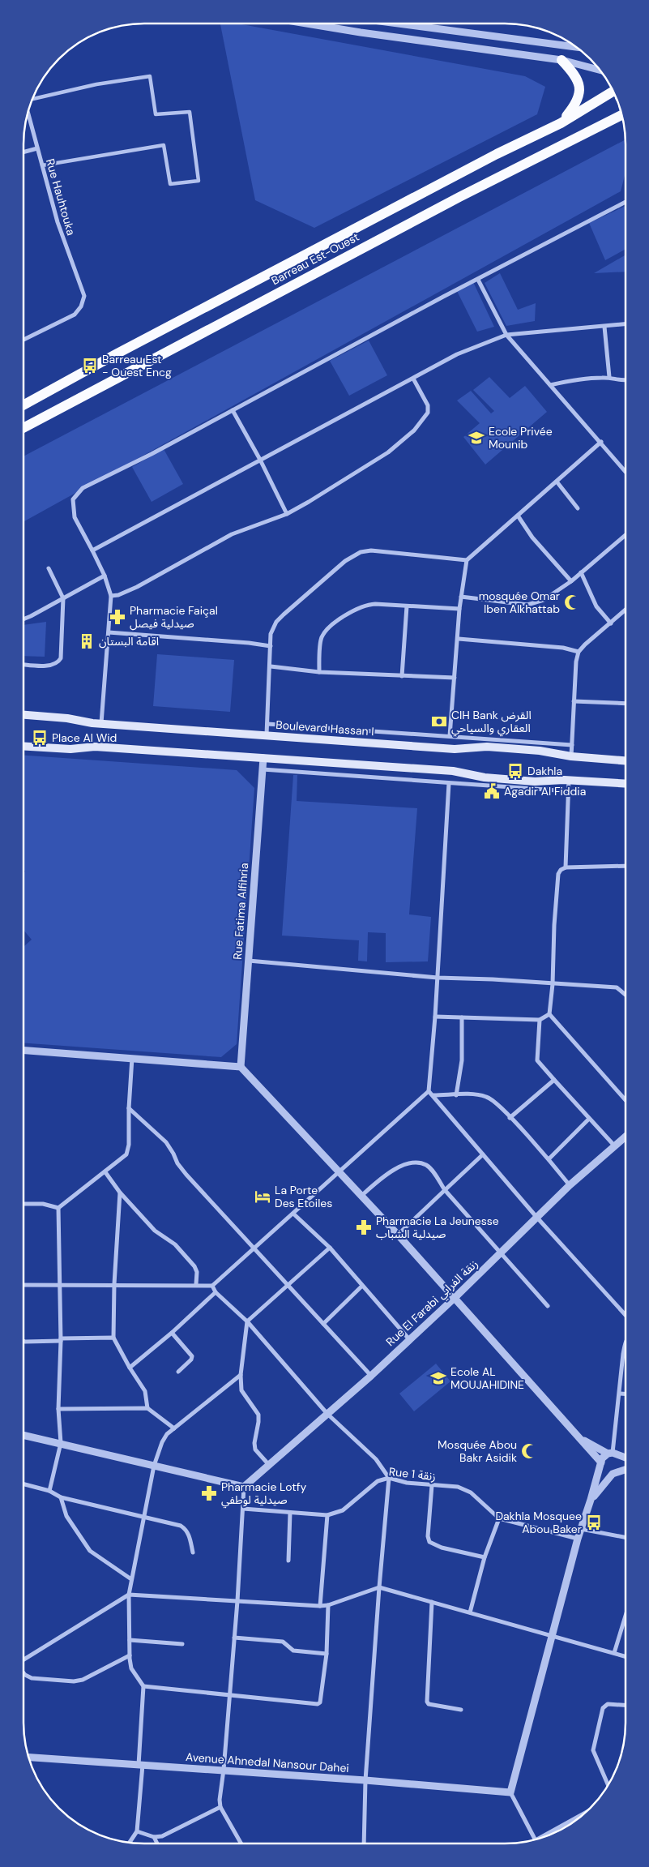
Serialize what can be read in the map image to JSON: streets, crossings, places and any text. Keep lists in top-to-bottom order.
{
  "streets": {
    "main road": ["Barreau Est-Ouest", "Boulevard Hassan I"],
    "street": [
      "Rue Hauhtouka",
      "Rue Fatima Alfihria",
      "Rue El Farabi زنقة الفرابي",
      "Rue 1 زنقة",
      "Avenue Ahnedal Nansour Dahei"
    ]
  },
  "places": {
    "bus stop": [
      "Barreau Est - Ouest Encg",
      "Place Al Wid",
      "Dakhla",
      "Dakhla Mosquee Abou Baker"
    ],
    "school or university": ["Ecole Privée Mounib", "Ecole AL MOUJAHIDINE"],
    "mosque": ["mosquée Omar Iben Alkhattab", "Mosquée Abou Bakr Asidik"],
    "pharmacy": ["Pharmacie Faiçal صيدلية فيصل", "Pharmacie La Jeunesse صيدلية الشباب", "Pharmacie Lotfy صيدلية لوطفي"],
    "building": ["اقامة البستان"],
    "bank": ["CIH Bank القرض العقاري والسياحي"],
    "public building": ["Agadir Al Fiddia"],
    "hotel": ["La Porte Des Etoiles"]
  }
}
